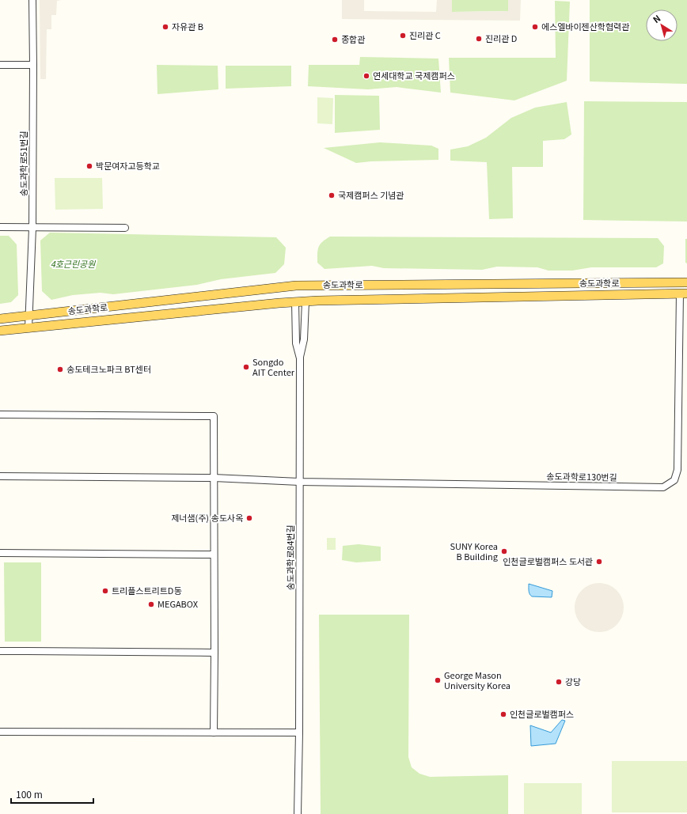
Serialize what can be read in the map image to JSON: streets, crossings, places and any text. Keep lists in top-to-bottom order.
{
  "streets": {
    "main road": ["송도과학로"],
    "street": ["송도과학로51번길", "송도과학로130번길", "송도과학로84번길"]
  },
  "crossings": [
    ["송도과학로51번길", "송도과학로"],
    ["송도과학로", "송도과학로130번길"],
    ["송도과학로", "송도과학로84번길"],
    ["송도과학로130번길", "송도과학로84번길"]
  ],
  "parks": ["4호근린공원"],
  "places": [
    "자유관 B",
    "에스엘바이젠산학협력관",
    "진리관 C",
    "진리관 D",
    "종합관",
    "연세대학교 국제캠퍼스",
    "박문여자고등학교",
    "국제캠퍼스 기념관",
    "Songdo AIT Center",
    "송도테크노파크 BT센터",
    "제너샘(주) 송도사옥",
    "SUNY Korea B Building",
    "인천글로벌캠퍼스 도서관",
    "트리플스트리트D동",
    "MEGABOX",
    "George Mason University Korea",
    "강당",
    "인천글로벌캠퍼스"
  ],
  "scale_bar": "100 m",
  "north": "top left"
}
